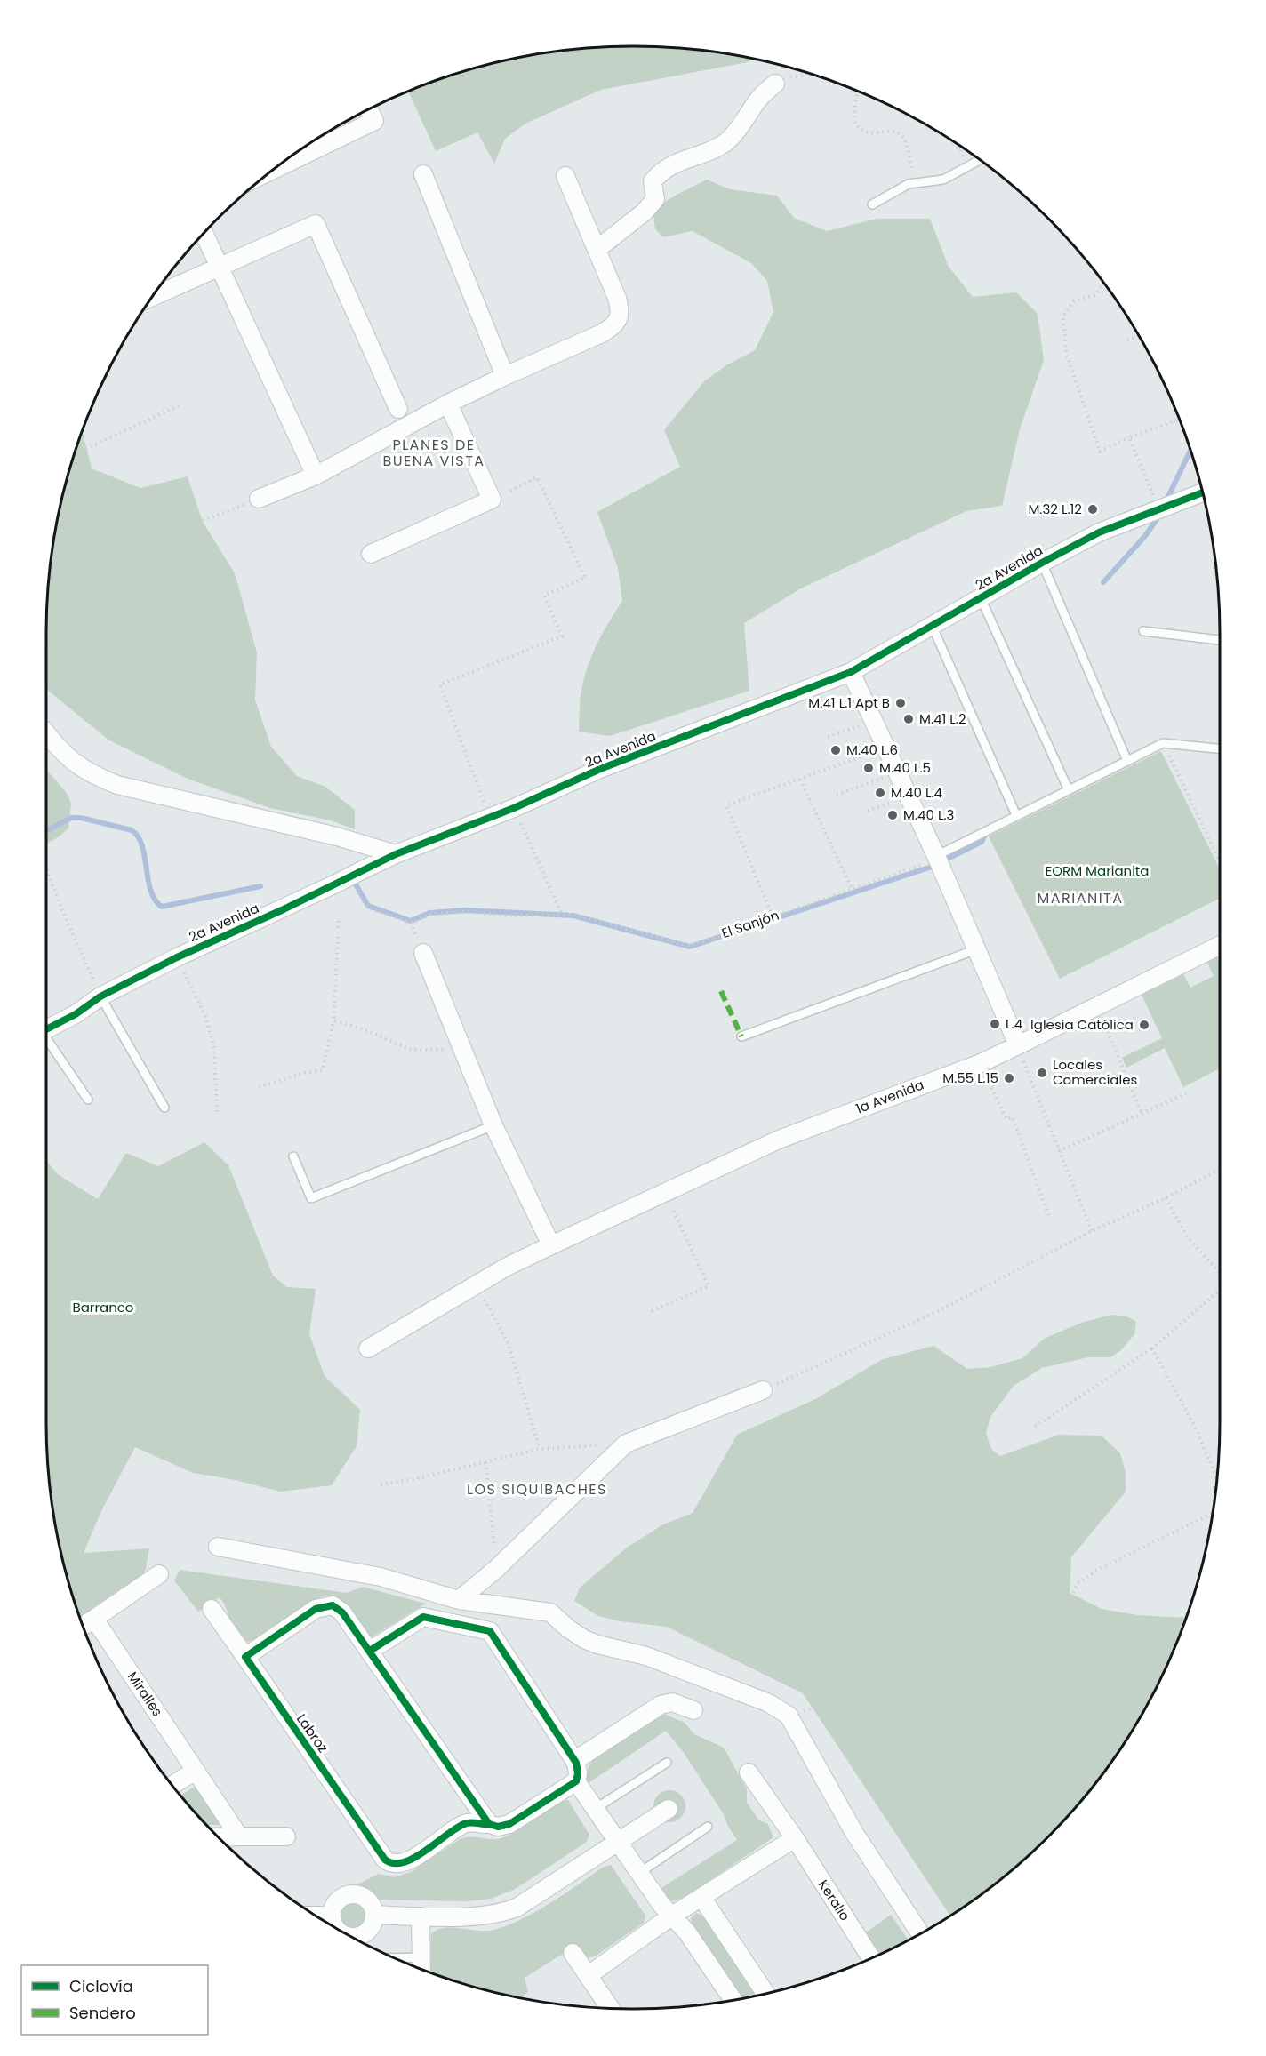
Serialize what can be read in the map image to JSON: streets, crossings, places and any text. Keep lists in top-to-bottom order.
{
  "streets": {
    "street": [
      "2a Avenida",
      "1a Avenida",
      "Miralles",
      "Labroz",
      "Keralio"
    ],
    "path": ["El Sanjón"]
  },
  "crossings": [
    ["2a Avenida", "El Sanjón"]
  ],
  "districts": ["PLANES DE BUENA VISTA", "MARIANITA", "LOS SIQUIBACHES"],
  "parks": ["EORM Marianita", "Barranco"],
  "places": [
    "M.32 L.12",
    "M.41 L.1 Apt B",
    "M.41 L.2",
    "M.40 L.6",
    "M.40 L.5",
    "M.40 L.4",
    "M.40 L.3",
    "L.4",
    "Iglesia Católica",
    "Locales Comerciales",
    "M.55 L.15"
  ],
  "legend": ["Ciclovía", "Sendero"]
}
